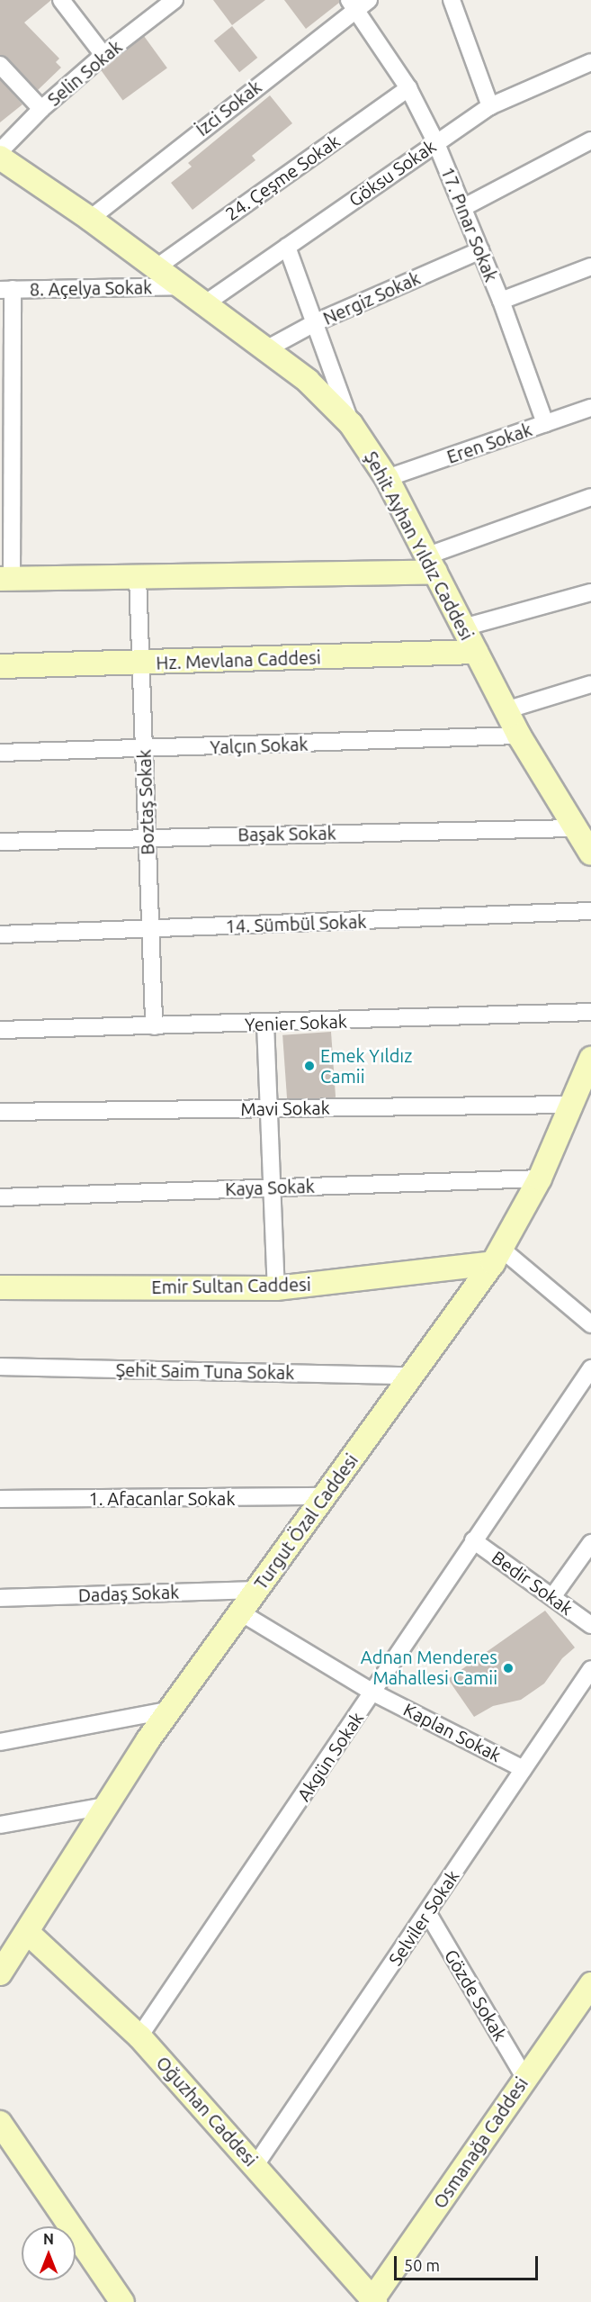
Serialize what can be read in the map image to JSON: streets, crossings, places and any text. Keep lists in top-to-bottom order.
{
  "streets": {
    "street": [
      "Selin Sokak",
      "İzci Sokak",
      "Göksu Sokak",
      "24. Çeşme Sokak",
      "17. Pınar Sokak",
      "8. Açelya Sokak",
      "Nergiz Sokak",
      "Eren Sokak",
      "Şehit Ayhan Yıldız Caddesi",
      "Hz. Mevlana Caddesi",
      "Yalçın Sokak",
      "Boztaş Sokak",
      "Başak Sokak",
      "14. Sümbül Sokak",
      "Yenier Sokak",
      "Mavi Sokak",
      "Kaya Sokak",
      "Emir Sultan Caddesi",
      "Şehit Saim Tuna Sokak",
      "1. Afacanlar Sokak",
      "Turgut Özal Caddesi",
      "Bedir Sokak",
      "Dadaş Sokak",
      "Kaplan Sokak",
      "Akgün Sokak",
      "Selviler Sokak",
      "Gözde Sokak",
      "Oğuzhan Caddesi",
      "Osmanağa Caddesi"
    ]
  },
  "crossings": [
    ["İzci Sokak", "17. Pınar Sokak"],
    ["İzci Sokak", "Şehit Ayhan Yıldız Caddesi"],
    ["Göksu Sokak", "17. Pınar Sokak"],
    ["Göksu Sokak", "Şehit Ayhan Yıldız Caddesi"],
    ["24. Çeşme Sokak", "17. Pınar Sokak"],
    ["24. Çeşme Sokak", "Şehit Ayhan Yıldız Caddesi"],
    ["17. Pınar Sokak", "Nergiz Sokak"],
    ["17. Pınar Sokak", "Eren Sokak"],
    ["8. Açelya Sokak", "Şehit Ayhan Yıldız Caddesi"],
    ["Nergiz Sokak", "Şehit Ayhan Yıldız Caddesi"],
    ["Eren Sokak", "Şehit Ayhan Yıldız Caddesi"],
    ["Şehit Ayhan Yıldız Caddesi", "Hz. Mevlana Caddesi"],
    ["Şehit Ayhan Yıldız Caddesi", "Yalçın Sokak"],
    ["Şehit Ayhan Yıldız Caddesi", "Başak Sokak"],
    ["Hz. Mevlana Caddesi", "Boztaş Sokak"],
    ["Yalçın Sokak", "Boztaş Sokak"],
    ["Boztaş Sokak", "Başak Sokak"],
    ["Boztaş Sokak", "14. Sümbül Sokak"],
    ["Boztaş Sokak", "Yenier Sokak"],
    ["Mavi Sokak", "Turgut Özal Caddesi"],
    ["Kaya Sokak", "Turgut Özal Caddesi"],
    ["Emir Sultan Caddesi", "Turgut Özal Caddesi"],
    ["Şehit Saim Tuna Sokak", "Turgut Özal Caddesi"],
    ["1. Afacanlar Sokak", "Turgut Özal Caddesi"],
    ["Turgut Özal Caddesi", "Dadaş Sokak"],
    ["Turgut Özal Caddesi", "Kaplan Sokak"],
    ["Turgut Özal Caddesi", "Oğuzhan Caddesi"],
    ["Bedir Sokak", "Akgün Sokak"],
    ["Kaplan Sokak", "Akgün Sokak"],
    ["Kaplan Sokak", "Selviler Sokak"],
    ["Akgün Sokak", "Oğuzhan Caddesi"],
    ["Selviler Sokak", "Gözde Sokak"],
    ["Selviler Sokak", "Oğuzhan Caddesi"],
    ["Gözde Sokak", "Osmanağa Caddesi"],
    ["Oğuzhan Caddesi", "Osmanağa Caddesi"]
  ],
  "places": ["Emek Yıldız Camii", "Adnan Menderes Mahallesi Camii"],
  "scale_bar": "50 m",
  "north": "top"
}
